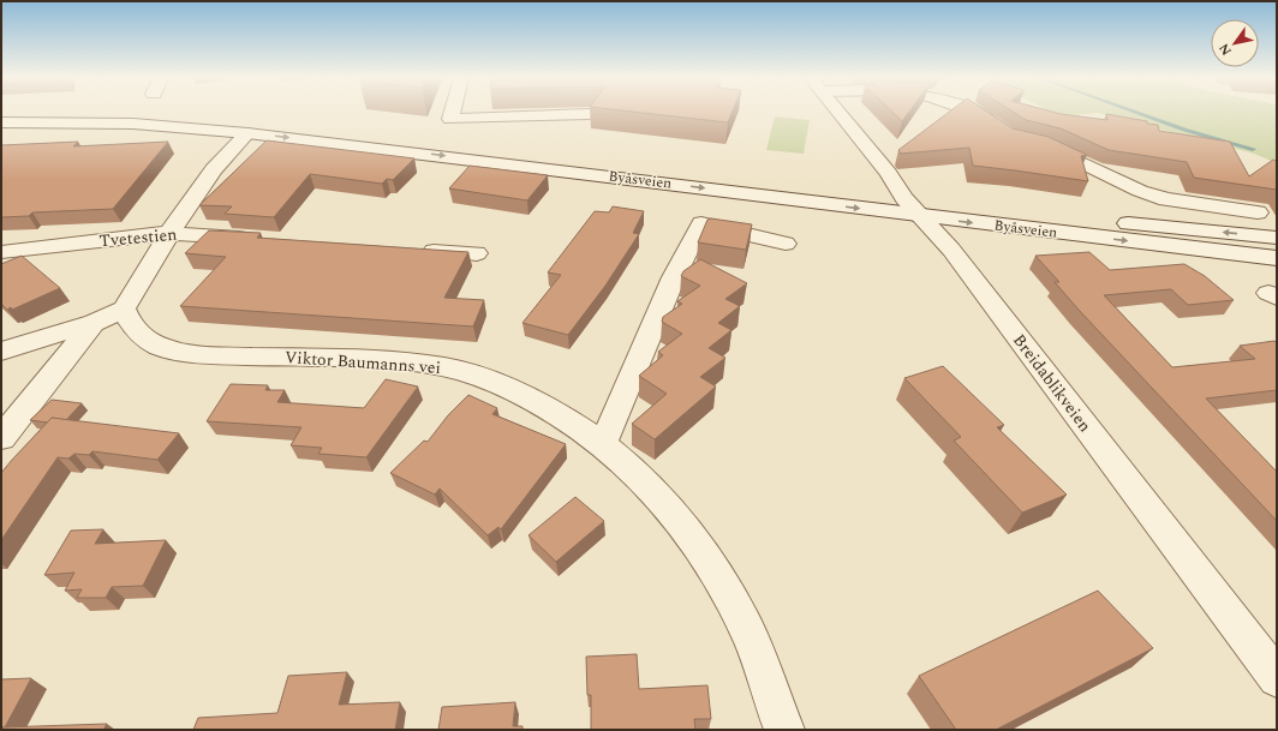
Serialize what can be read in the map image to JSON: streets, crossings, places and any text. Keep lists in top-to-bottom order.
{
  "streets": {
    "street": [
      "Byåsveien",
      "Tvetestien",
      "Viktor Baumanns vei",
      "Breidablikveien"
    ]
  },
  "crossings": [
    ["Byåsveien", "Breidablikveien"]
  ],
  "north": "bottom left"
}
